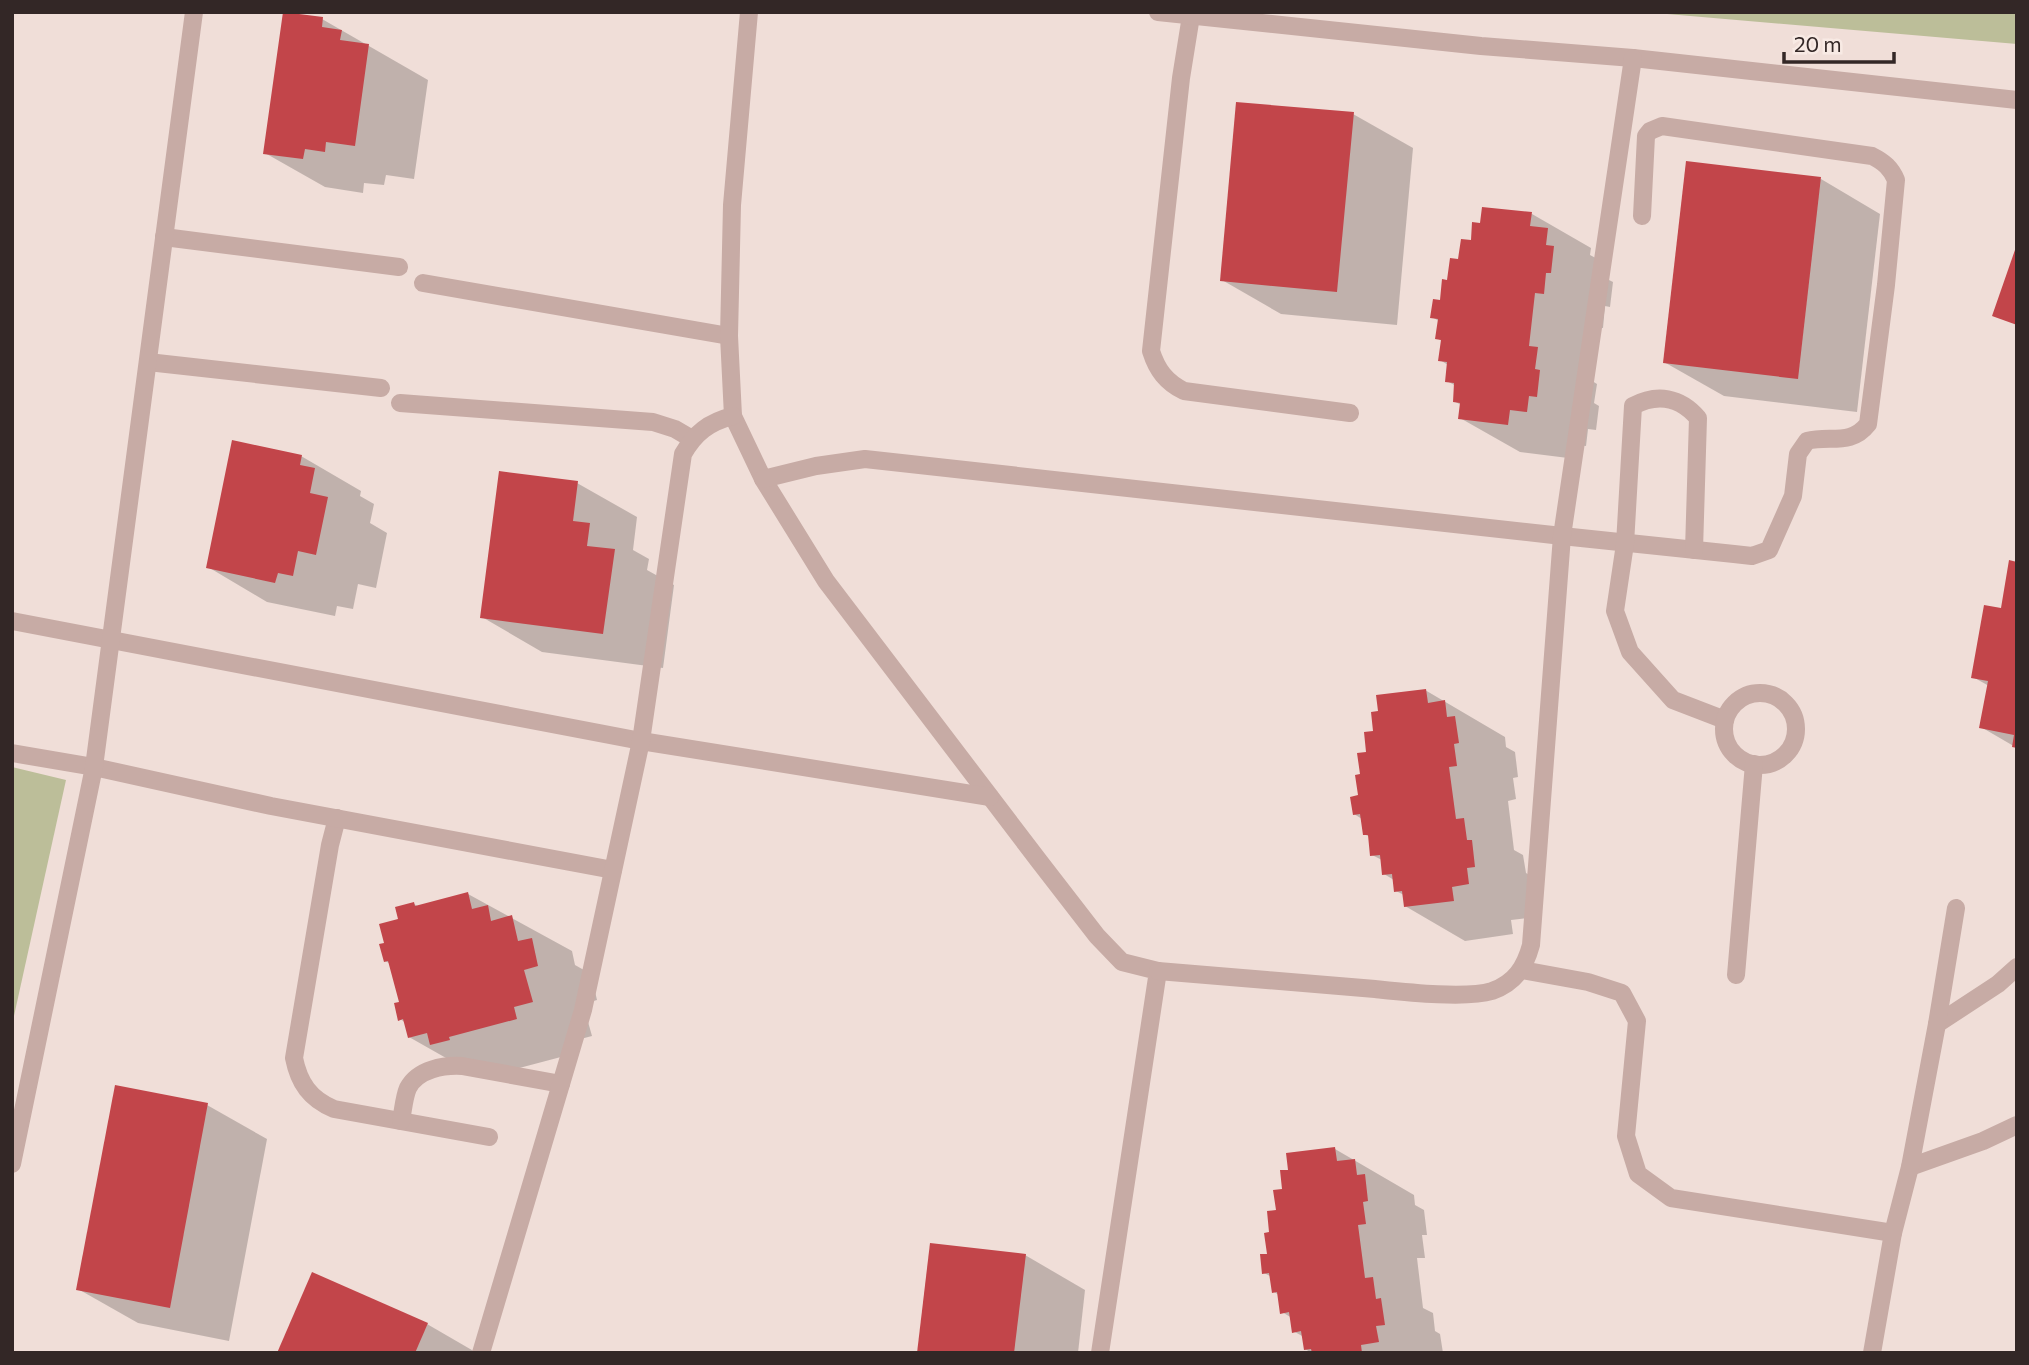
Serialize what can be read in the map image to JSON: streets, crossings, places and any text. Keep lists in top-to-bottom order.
{
  "scale_bar": "20 m"
}
